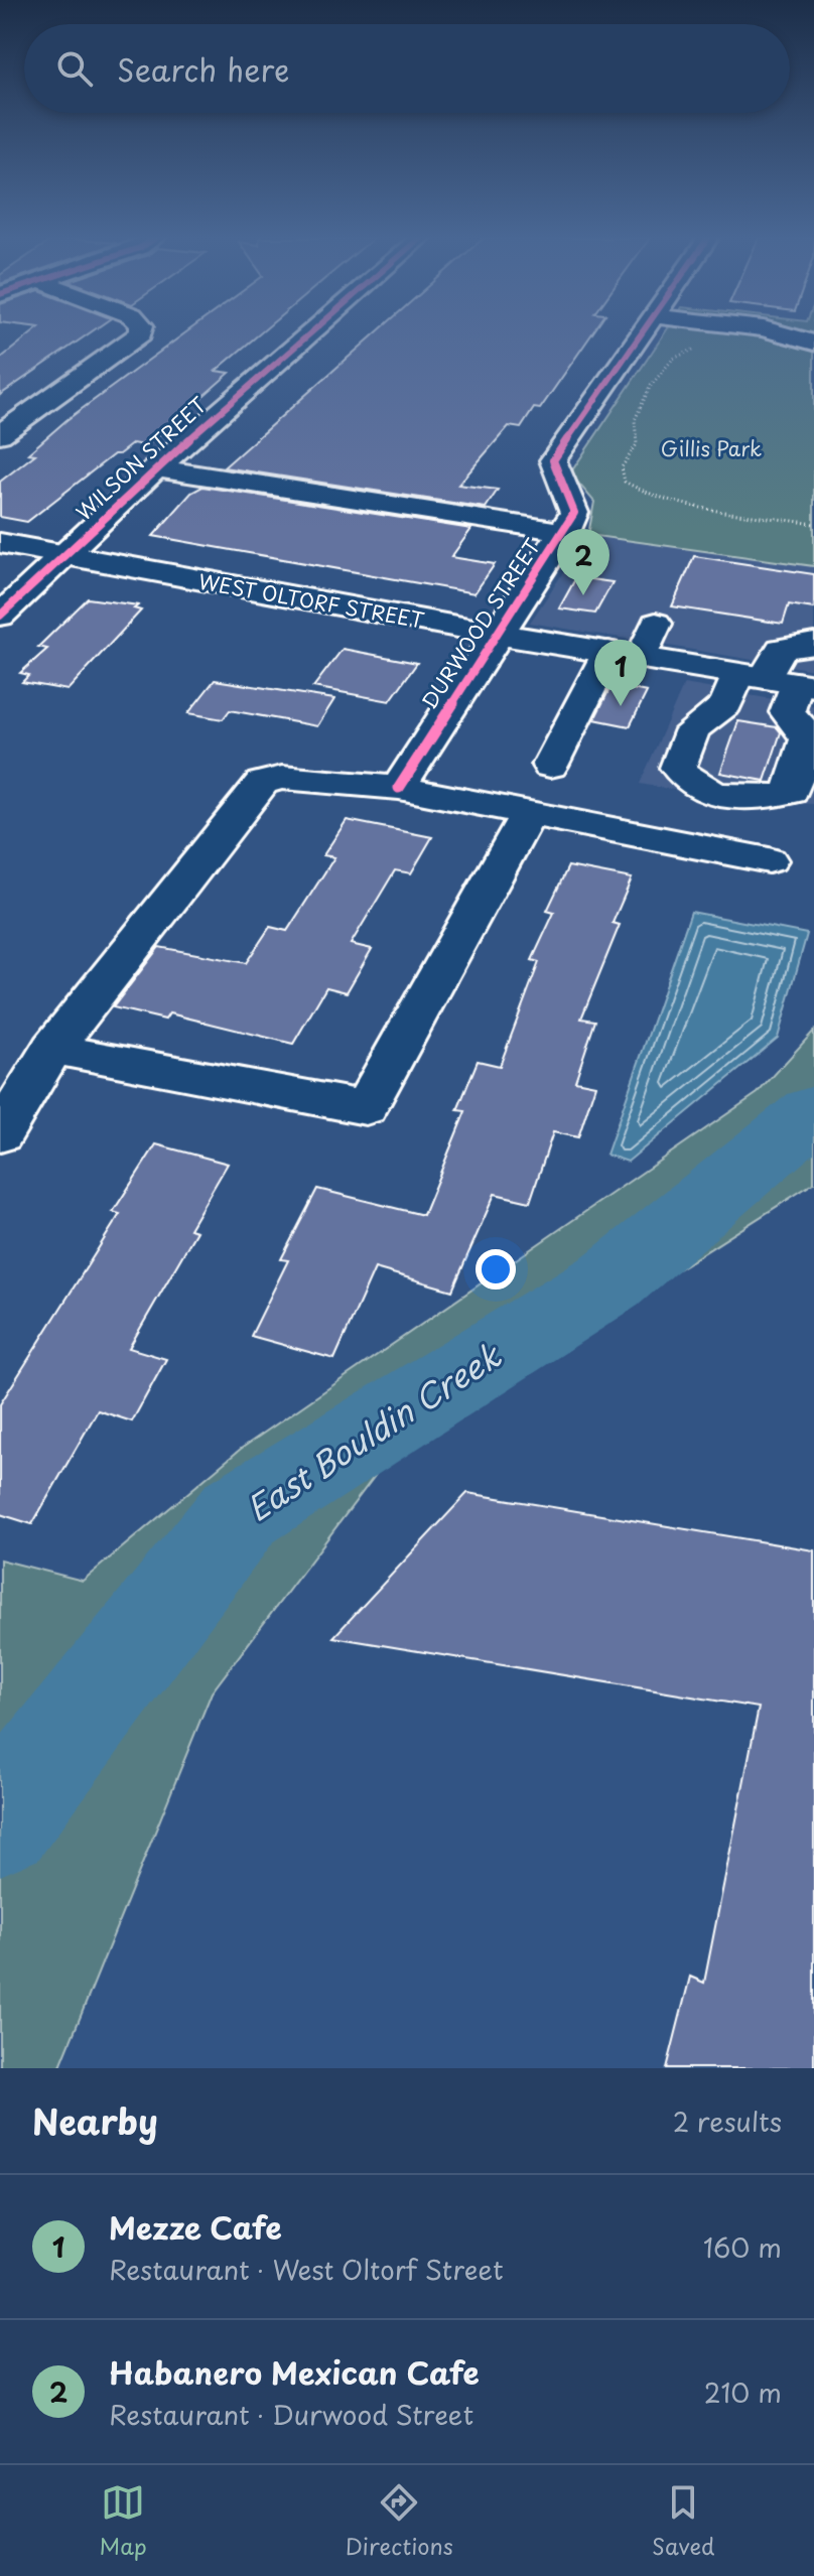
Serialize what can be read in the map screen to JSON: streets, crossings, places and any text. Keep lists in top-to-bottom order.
{
  "streets": {
    "street": ["WILSON STREET", "WEST OLTORF STREET", "DURWOOD STREET"]
  },
  "crossings": [
    ["WILSON STREET", "WEST OLTORF STREET"],
    ["WEST OLTORF STREET", "DURWOOD STREET"]
  ],
  "water": ["East Bouldin Creek"],
  "parks": ["Gillis Park"],
  "page": {
    "search": "Search here",
    "pins": ["2", "1"],
    "heading": ["Nearby", "2 results"],
    "list": [
      {
        "mark": "1",
        "name": "Mezze Cafe",
        "note": "Restaurant · West Oltorf Street",
        "value": "160 m"
      },
      {
        "mark": "2",
        "name": "Habanero Mexican Cafe",
        "note": "Restaurant · Durwood Street",
        "value": "210 m"
      }
    ],
    "nav": ["Map", "Directions", "Saved"]
  }
}
